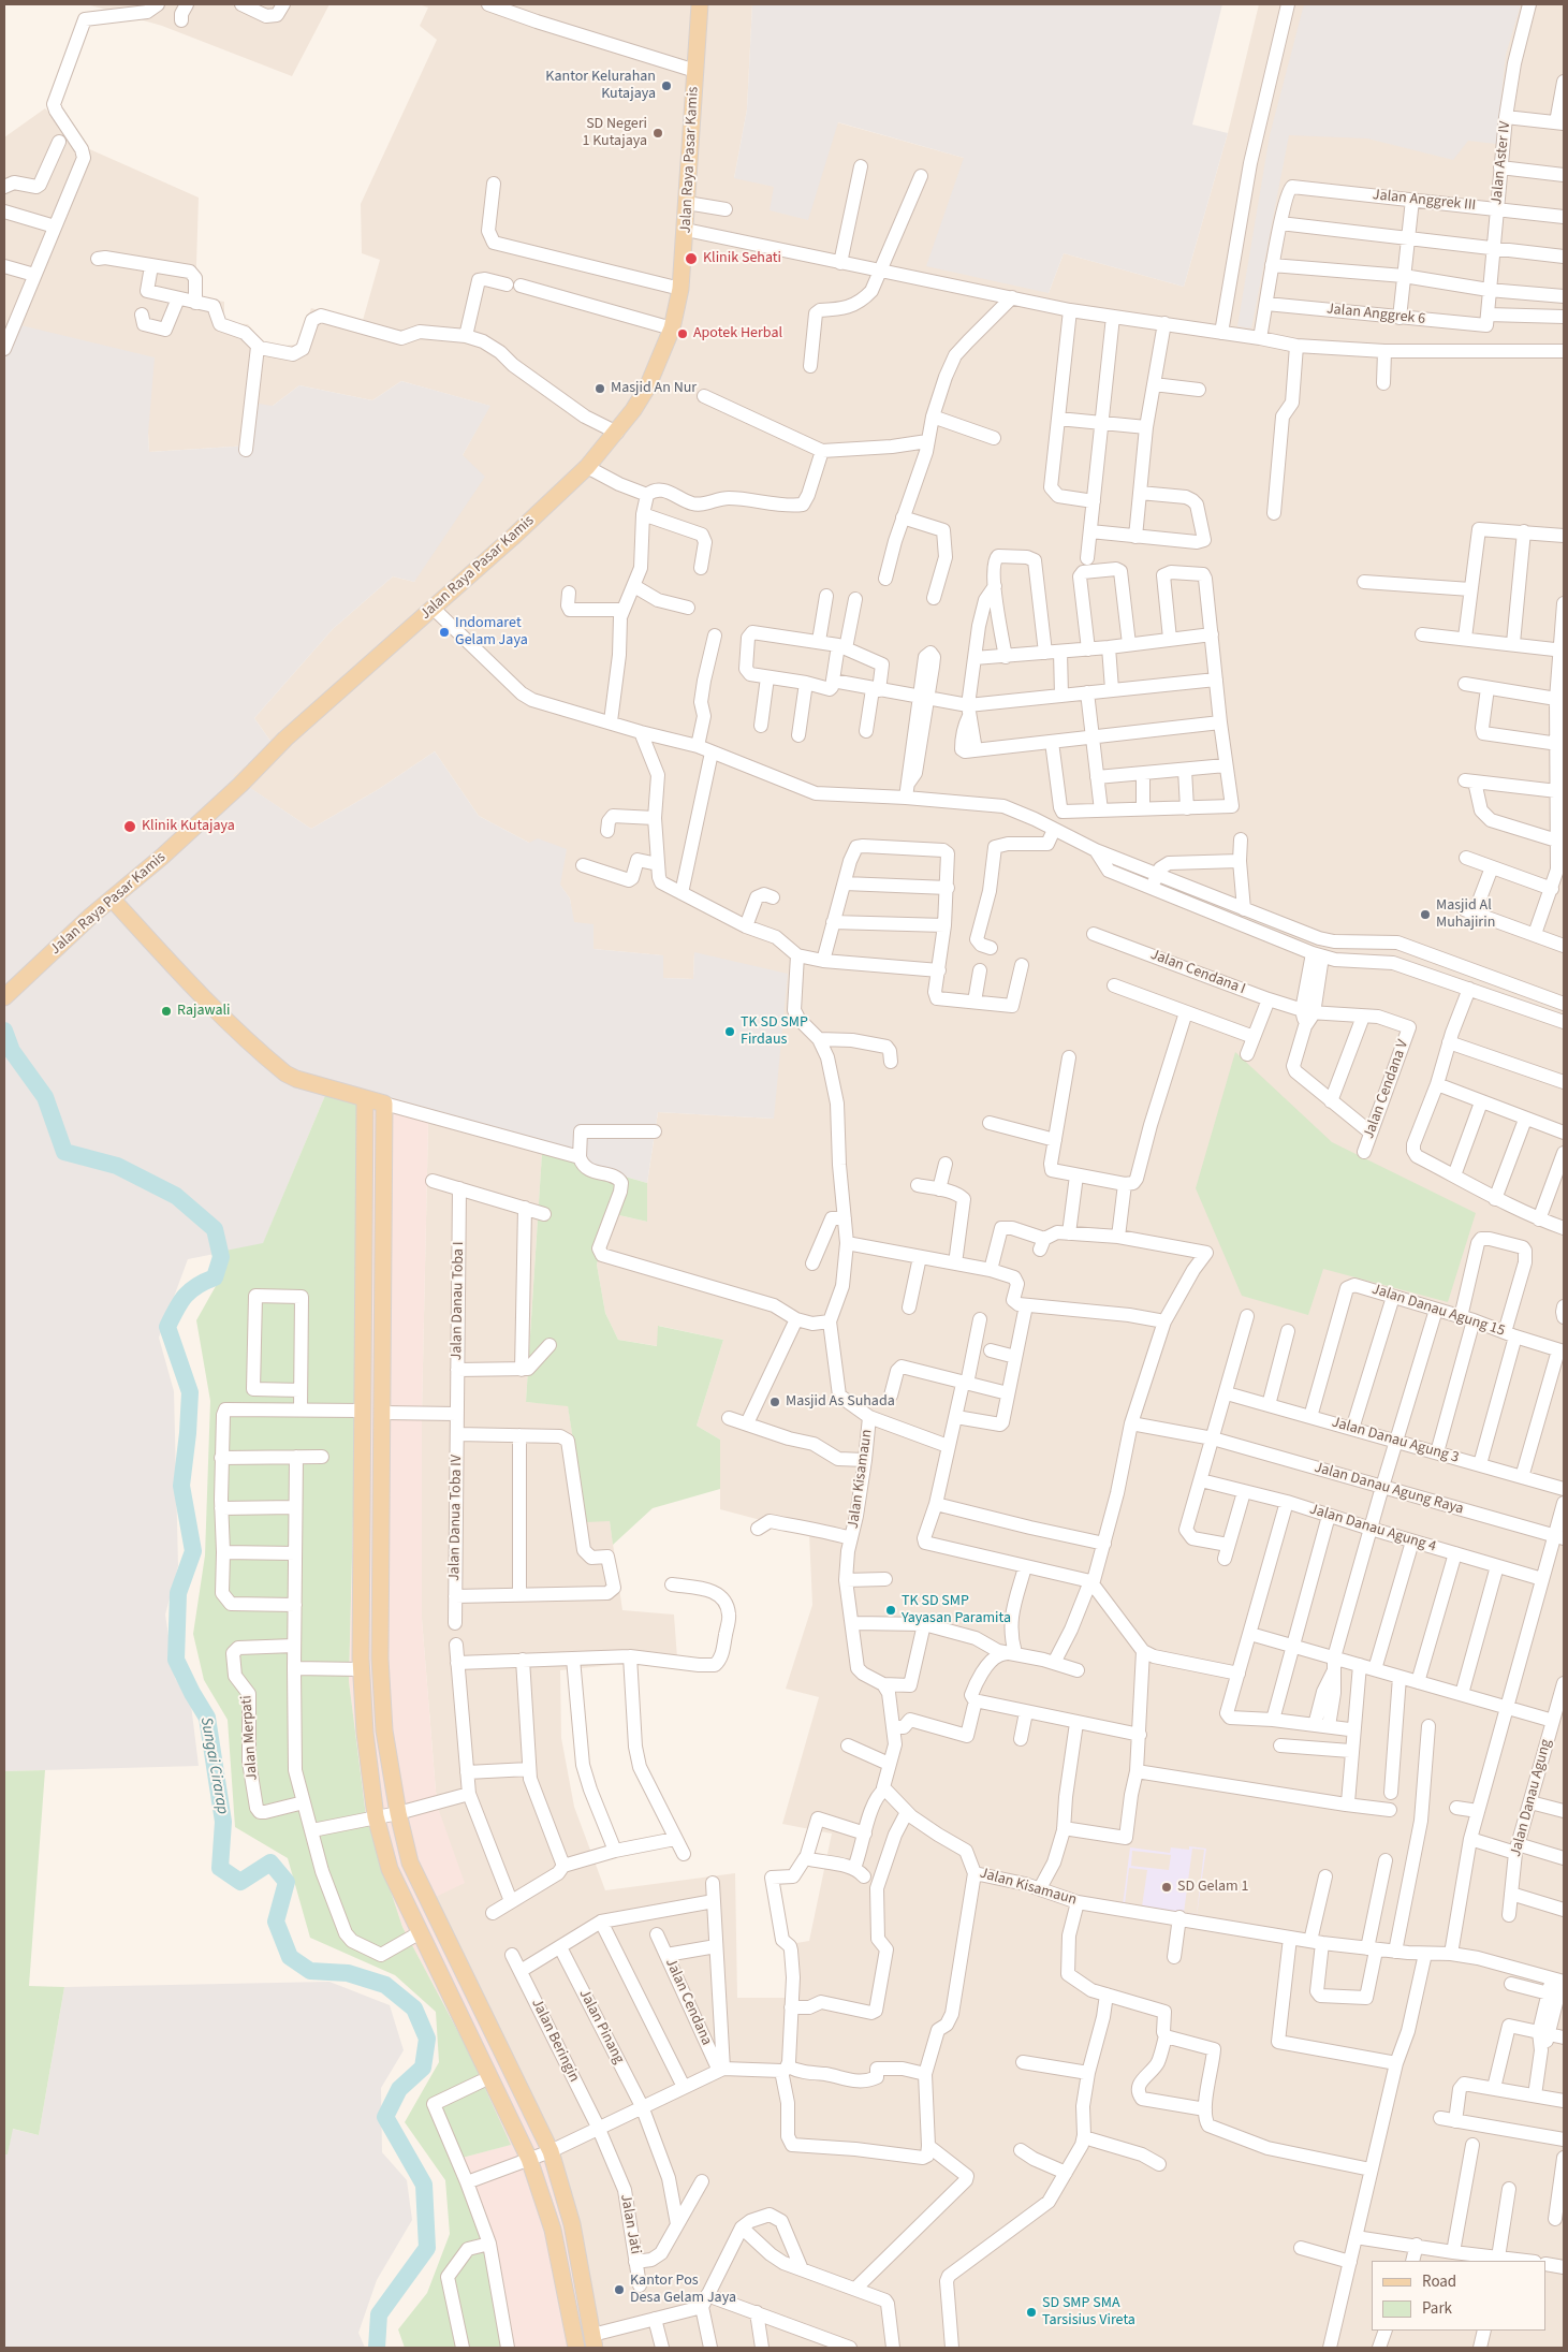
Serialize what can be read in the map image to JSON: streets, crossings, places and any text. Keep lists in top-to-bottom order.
{
  "streets": {
    "main road": ["Jalan Raya Pasar Kamis"],
    "street": [
      "Jalan Aster IV",
      "Jalan Anggrek III",
      "Jalan Anggrek 6",
      "Jalan Cendana I",
      "Jalan Cendana V",
      "Jalan Danau Toba I",
      "Jalan Danau Agung 15",
      "Jalan Danau Agung 3",
      "Jalan Kisamaun",
      "Jalan Danau Agung Raya",
      "Jalan Danua Toba IV",
      "Jalan Danau Agung 4",
      "Jalan Merpati",
      "Jalan Danau Agung",
      "Jalan Cendana",
      "Jalan Pinang",
      "Jalan Beringin",
      "Jalan Jati"
    ]
  },
  "crossings": [
    ["Jalan Aster IV", "Jalan Anggrek III"],
    ["Jalan Aster IV", "Jalan Anggrek 6"],
    ["Jalan Cendana I", "Jalan Cendana V"],
    ["Jalan Danau Toba I", "Jalan Danua Toba IV"],
    ["Jalan Danau Agung 15", "Jalan Danau Agung 3"],
    ["Jalan Beringin", "Jalan Jati"]
  ],
  "water": ["Sungai Cirarap"],
  "places": [
    "Kantor Kelurahan Kutajaya",
    "SD Negeri 1 Kutajaya",
    "Klinik Sehati",
    "Apotek Herbal",
    "Masjid An Nur",
    "Indomaret Gelam Jaya",
    "Klinik Kutajaya",
    "Masjid Al Muhajirin",
    "Rajawali",
    "TK SD SMP Firdaus",
    "Masjid As Suhada",
    "TK SD SMP Yayasan Paramita",
    "SD Gelam 1",
    "Kantor Pos Desa Gelam Jaya",
    "SD SMP SMA Tarsisius Vireta"
  ],
  "legend": ["Road", "Park"]
}
